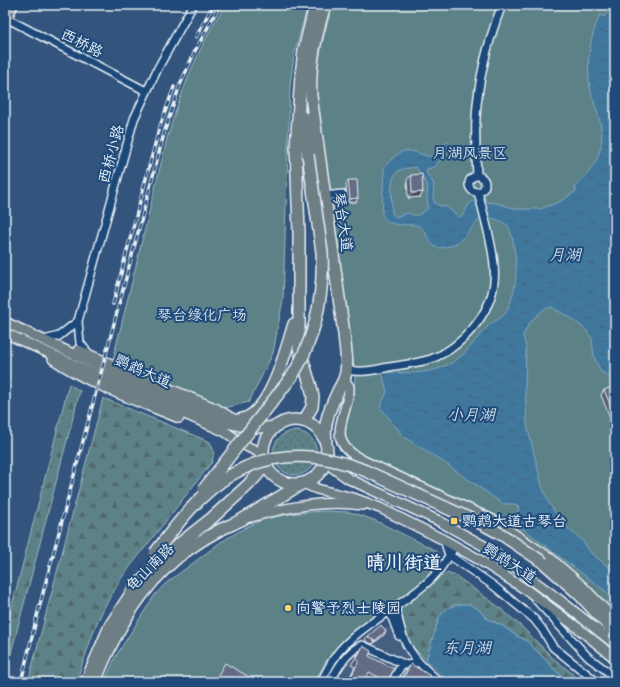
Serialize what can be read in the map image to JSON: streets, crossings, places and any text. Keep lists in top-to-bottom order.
{
  "streets": {
    "highway": ["琴台大道", "龟山南路"],
    "main road": ["鹦鹉大道"],
    "street": ["西桥路", "西桥小路"]
  },
  "crossings": [
    ["西桥路", "西桥小路"],
    ["琴台大道", "鹦鹉大道"],
    ["琴台大道", "龟山南路"],
    ["鹦鹉大道", "龟山南路"]
  ],
  "districts": ["晴川街道"],
  "water": ["月湖", "小月湖", "东月湖"],
  "parks": ["月湖风景区", "琴台绿化广场"],
  "places": {
    "transit": ["鹦鹉大道古琴台"],
    "other": ["向警予烈士陵园"]
  }
}
